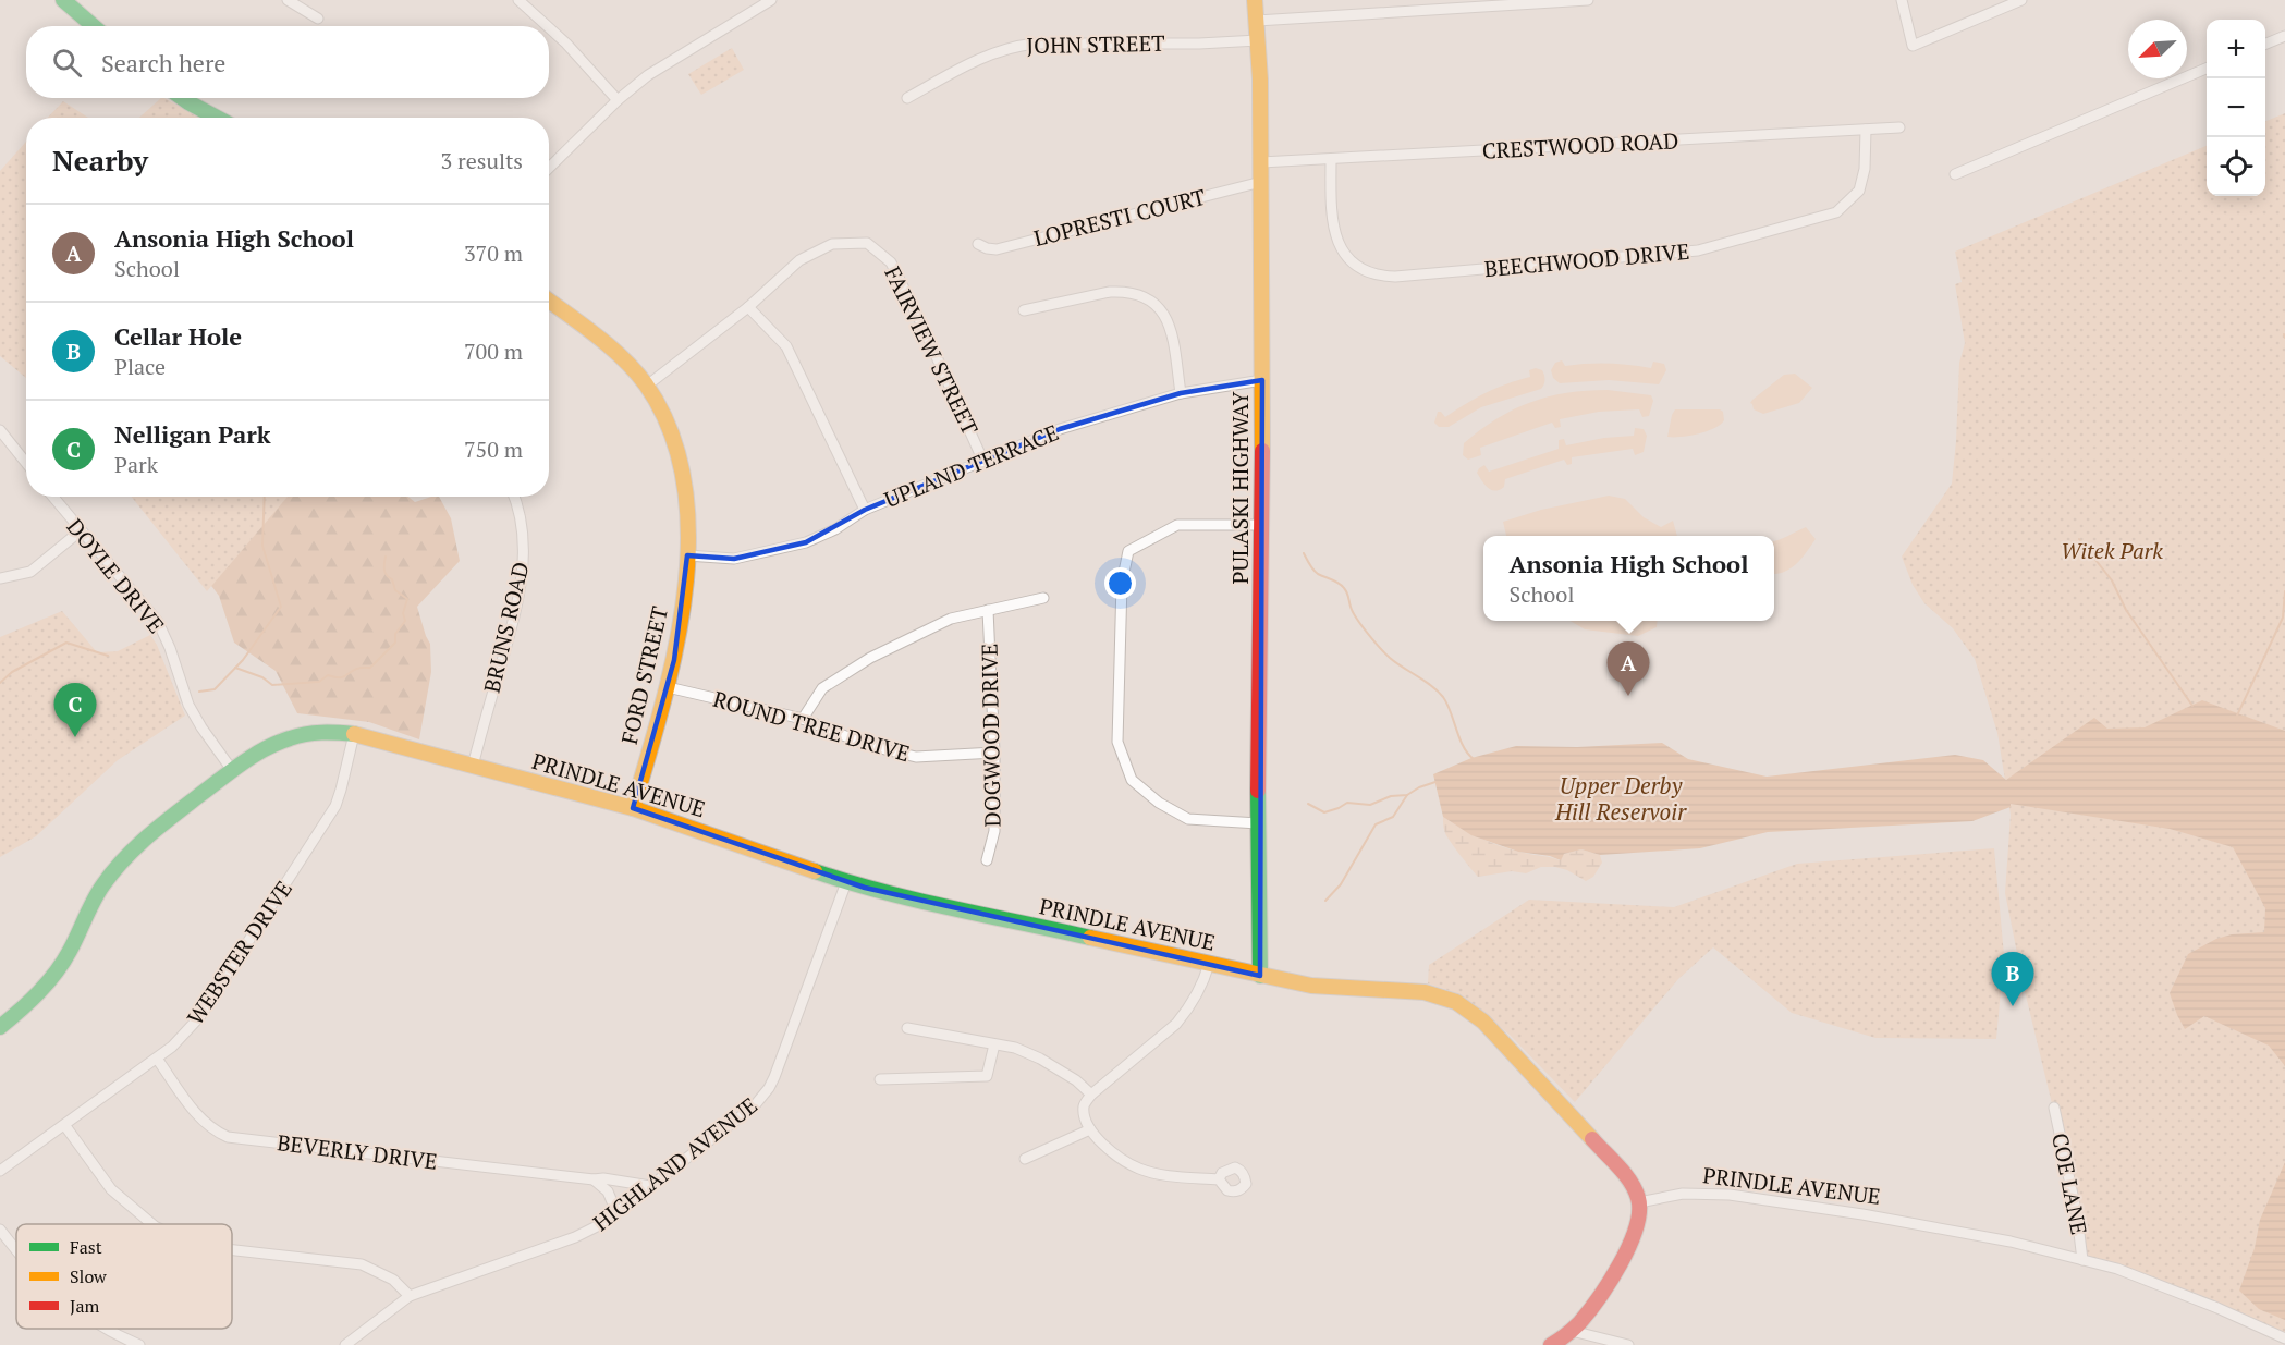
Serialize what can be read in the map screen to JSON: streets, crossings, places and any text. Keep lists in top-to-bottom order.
{
  "streets": {
    "main road": ["PULASKI HIGHWAY", "FORD STREET", "PRINDLE AVENUE"],
    "street": [
      "JOHN STREET",
      "CRESTWOOD ROAD",
      "LOPRESTI COURT",
      "BEECHWOOD DRIVE",
      "FAIRVIEW STREET",
      "UPLAND TERRACE",
      "DOYLE DRIVE",
      "BRUNS ROAD",
      "ROUND TREE DRIVE",
      "DOGWOOD DRIVE",
      "WEBSTER DRIVE",
      "BEVERLY DRIVE",
      "HIGHLAND AVENUE",
      "COE LANE"
    ]
  },
  "crossings": [
    ["JOHN STREET", "PULASKI HIGHWAY"],
    ["CRESTWOOD ROAD", "BEECHWOOD DRIVE"],
    ["CRESTWOOD ROAD", "PULASKI HIGHWAY"],
    ["LOPRESTI COURT", "PULASKI HIGHWAY"],
    ["FAIRVIEW STREET", "UPLAND TERRACE"],
    ["FAIRVIEW STREET", "FORD STREET"],
    ["UPLAND TERRACE", "PULASKI HIGHWAY"],
    ["UPLAND TERRACE", "FORD STREET"],
    ["PULASKI HIGHWAY", "PRINDLE AVENUE"],
    ["DOYLE DRIVE", "PRINDLE AVENUE"],
    ["BRUNS ROAD", "PRINDLE AVENUE"],
    ["FORD STREET", "ROUND TREE DRIVE"],
    ["FORD STREET", "PRINDLE AVENUE"],
    ["ROUND TREE DRIVE", "DOGWOOD DRIVE"],
    ["PRINDLE AVENUE", "WEBSTER DRIVE"],
    ["PRINDLE AVENUE", "HIGHLAND AVENUE"],
    ["PRINDLE AVENUE", "COE LANE"],
    ["WEBSTER DRIVE", "BEVERLY DRIVE"],
    ["BEVERLY DRIVE", "HIGHLAND AVENUE"]
  ],
  "water": ["Upper Derby Hill Reservoir"],
  "parks": ["Witek Park"],
  "legend": ["Fast", "Slow", "Jam"],
  "north": "bottom left",
  "page": {
    "map_buttons": ["+", "−"],
    "search": "Search here",
    "heading": ["Nearby", "3 results"],
    "list": [
      {
        "mark": "A",
        "name": "Ansonia High School",
        "note": "School",
        "value": "370 m"
      },
      {
        "mark": "B",
        "name": "Cellar Hole",
        "note": "Place",
        "value": "700 m"
      },
      {
        "mark": "C",
        "name": "Nelligan Park",
        "note": "Park",
        "value": "750 m"
      }
    ],
    "popup": ["Ansonia High School", "School"],
    "pins": ["A", "C", "B"]
  }
}
